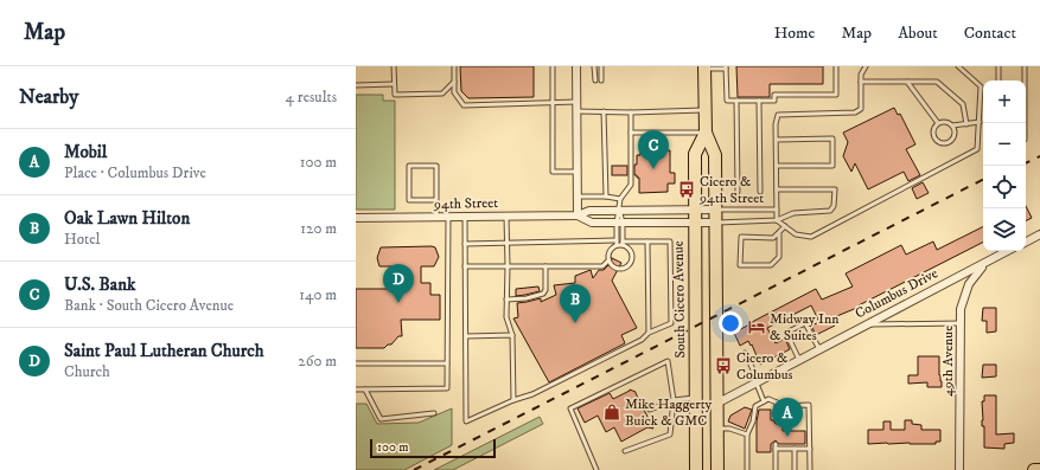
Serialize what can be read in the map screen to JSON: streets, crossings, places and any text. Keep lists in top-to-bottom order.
{
  "streets": {
    "main road": ["South Cicero Avenue"],
    "street": ["94th Street", "Columbus Drive", "49th Avenue"]
  },
  "crossings": [
    ["94th Street", "South Cicero Avenue"],
    ["Columbus Drive", "South Cicero Avenue"],
    ["Columbus Drive", "49th Avenue"]
  ],
  "places": {
    "bus stop": ["Cicero & 94th Street", "Cicero & Columbus"],
    "hotel": ["Midway Inn & Suites"],
    "shop": ["Mike Haggerty Buick & GMC"]
  },
  "scale_bar": "100 m",
  "page": {
    "header": "Map",
    "nav": [
      "Home",
      "Map",
      "About",
      "Contact"
    ],
    "heading": ["Nearby", "4 results"],
    "map_buttons": ["+", "−"],
    "list": [
      {
        "mark": "A",
        "name": "Mobil",
        "note": "Place · Columbus Drive",
        "value": "100 m"
      },
      {
        "mark": "B",
        "name": "Oak Lawn Hilton",
        "note": "Hotel",
        "value": "120 m"
      },
      {
        "mark": "C",
        "name": "U.S. Bank",
        "note": "Bank · South Cicero Avenue",
        "value": "140 m"
      },
      {
        "mark": "D",
        "name": "Saint Paul Lutheran Church",
        "note": "Church",
        "value": "260 m"
      }
    ],
    "pins": [
      "C",
      "D",
      "B",
      "A"
    ],
    "scale": "100 m"
  }
}
